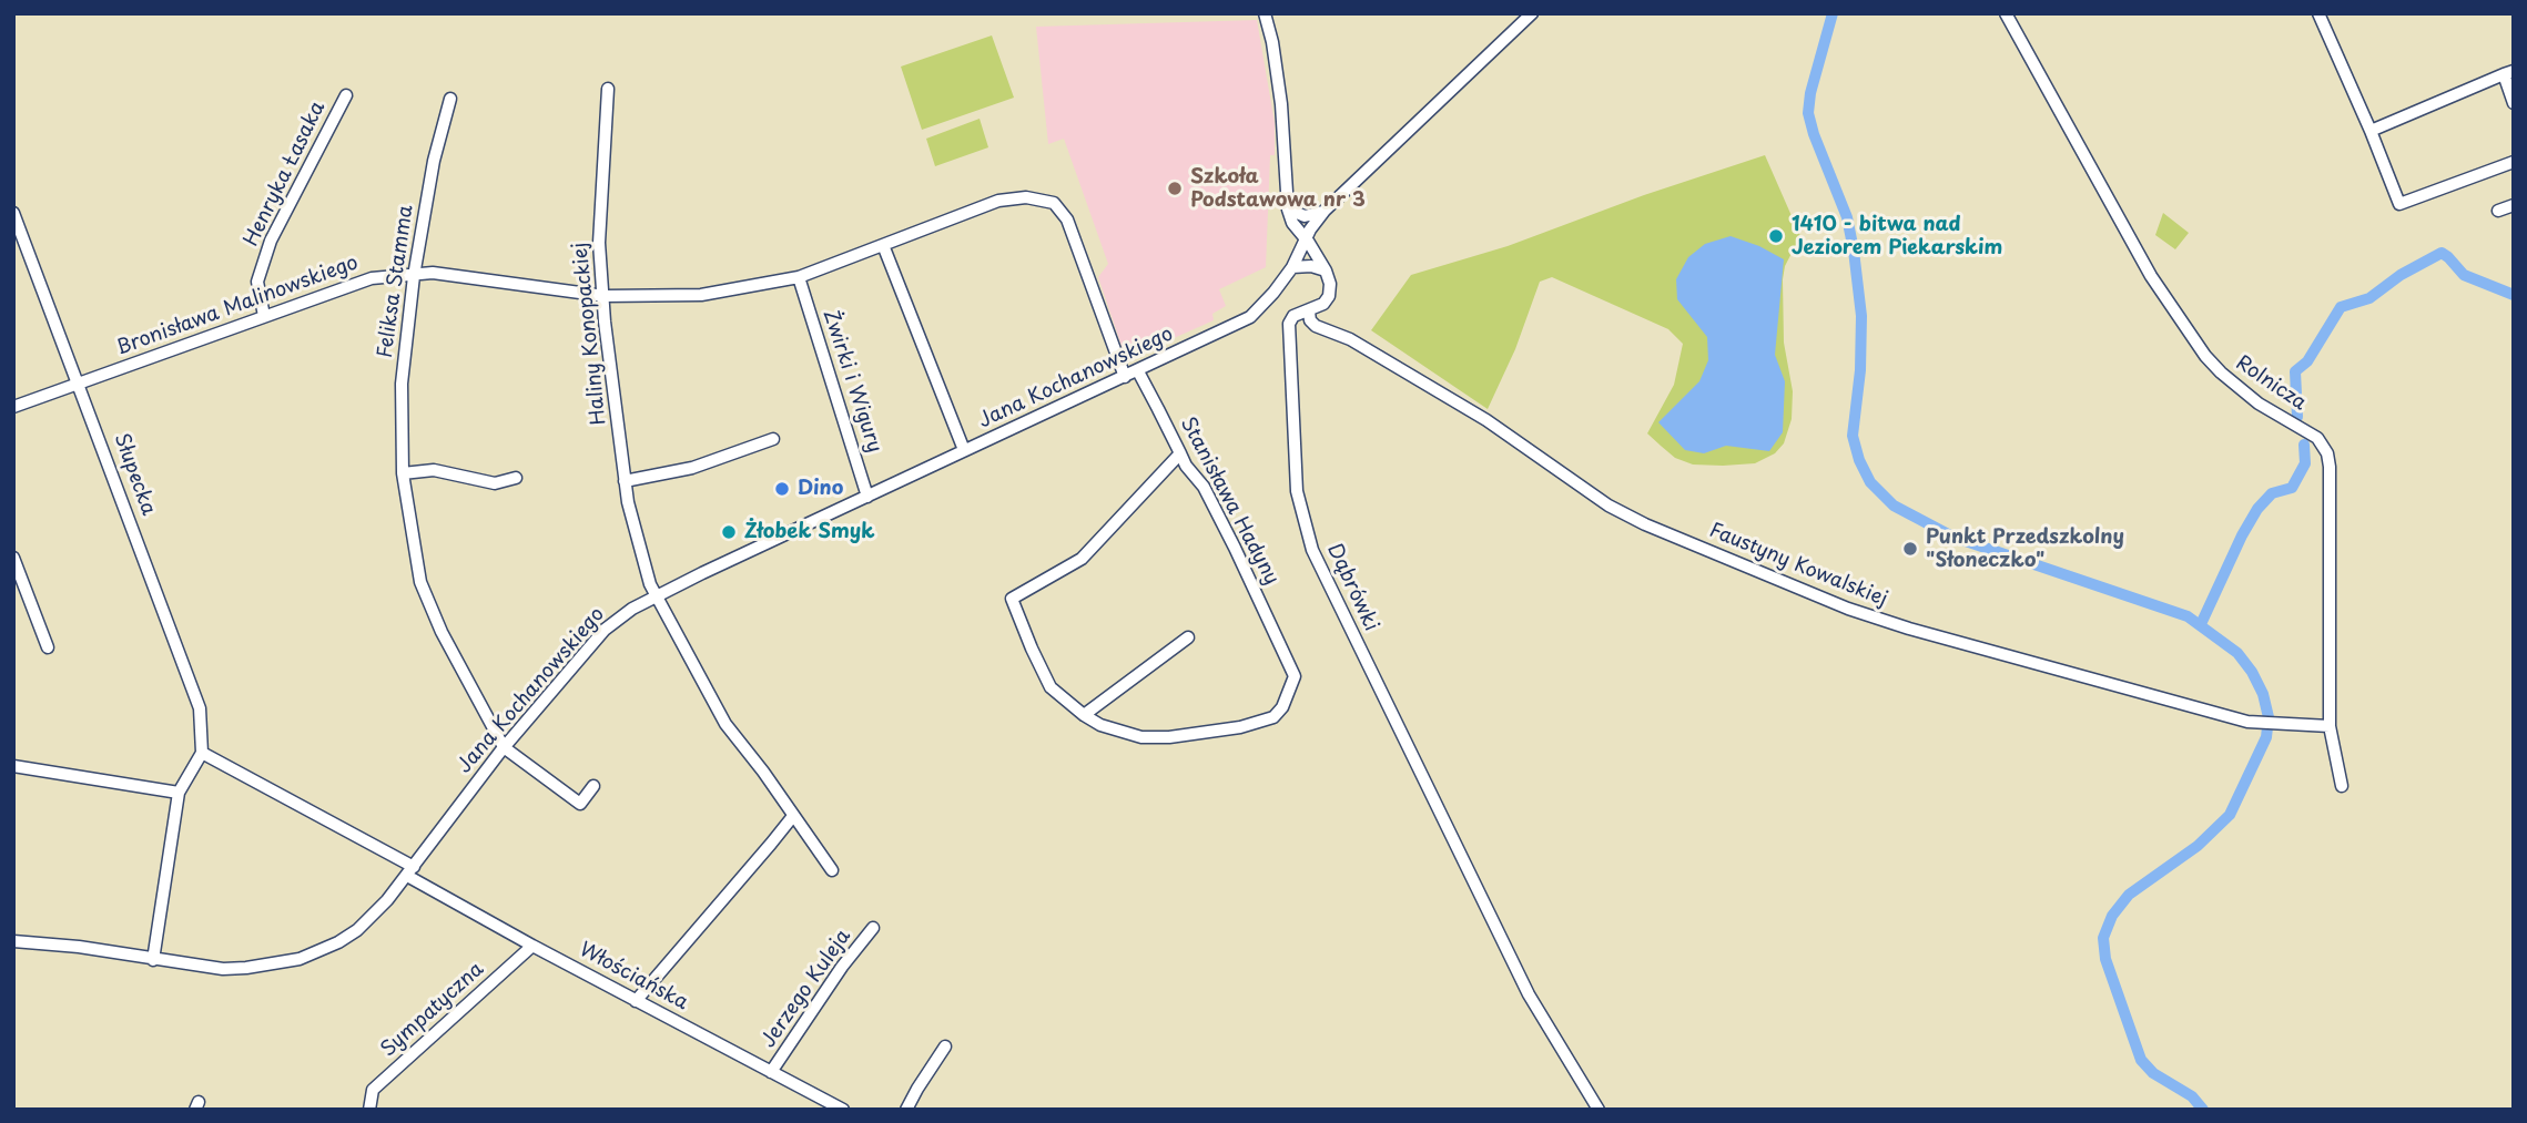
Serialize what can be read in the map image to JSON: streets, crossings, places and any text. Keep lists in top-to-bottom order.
{
  "streets": {
    "street": [
      "Henryka Łasaka",
      "Feliksa Stamma",
      "Bronisława Malinowskiego",
      "Haliny Konopackiej",
      "Jana Kochanowskiego",
      "Żwirki i Wigury",
      "Rolnicza",
      "Słupecka",
      "Stanisława Hadyny",
      "Faustyny Kowalskiej",
      "Dąbrówki",
      "Włościańska",
      "Jerzego Kuleja",
      "Sympatyczna"
    ]
  },
  "crossings": [
    ["Henryka Łasaka", "Bronisława Malinowskiego"],
    ["Feliksa Stamma", "Bronisława Malinowskiego"],
    ["Feliksa Stamma", "Jana Kochanowskiego"],
    ["Bronisława Malinowskiego", "Haliny Konopackiej"],
    ["Bronisława Malinowskiego", "Jana Kochanowskiego"],
    ["Bronisława Malinowskiego", "Żwirki i Wigury"],
    ["Bronisława Malinowskiego", "Słupecka"],
    ["Haliny Konopackiej", "Jana Kochanowskiego"],
    ["Jana Kochanowskiego", "Żwirki i Wigury"],
    ["Jana Kochanowskiego", "Stanisława Hadyny"],
    ["Jana Kochanowskiego", "Włościańska"],
    ["Rolnicza", "Faustyny Kowalskiej"],
    ["Faustyny Kowalskiej", "Dąbrówki"],
    ["Włościańska", "Jerzego Kuleja"],
    ["Włościańska", "Sympatyczna"]
  ],
  "places": [
    "Szkoła Podstawowa nr 3",
    "1410 - bitwa nad Jeziorem Piekarskim",
    "Dino",
    "Żłobek Smyk",
    "Punkt Przedszkolny \"Słoneczko\""
  ]
}
